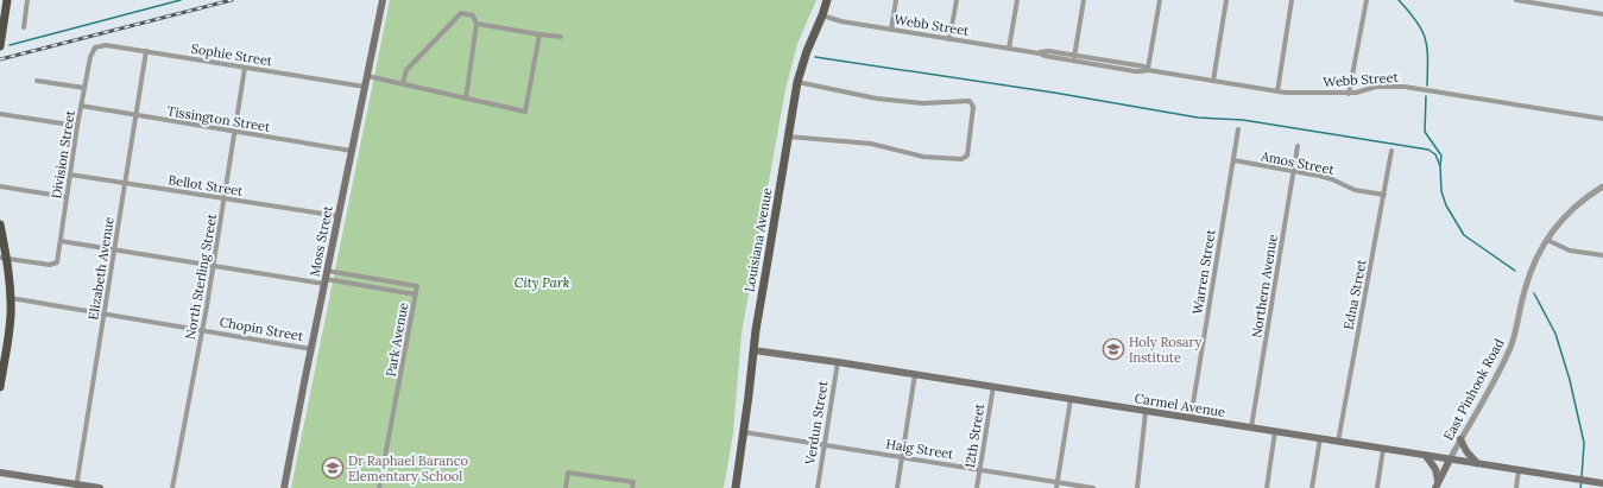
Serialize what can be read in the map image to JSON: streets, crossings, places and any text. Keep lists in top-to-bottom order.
{
  "streets": {
    "main road": [
      "Louisiana Avenue",
      "Moss Street",
      "East Pinhook Road",
      "Carmel Avenue"
    ],
    "street": [
      "Webb Street",
      "Sophie Street",
      "Tissington Street",
      "Division Street",
      "Amos Street",
      "Bellot Street",
      "Elizabeth Avenue",
      "Warren Street",
      "North Sterling Street",
      "Northern Avenue",
      "Edna Street",
      "Chopin Street",
      "Park Avenue",
      "Verdun Street",
      "12th Street",
      "Haig Street"
    ]
  },
  "crossings": [
    ["Webb Street", "Louisiana Avenue"],
    ["Sophie Street", "Division Street"],
    ["Sophie Street", "Moss Street"],
    ["Sophie Street", "Elizabeth Avenue"],
    ["Sophie Street", "North Sterling Street"],
    ["Tissington Street", "Division Street"],
    ["Tissington Street", "Moss Street"],
    ["Tissington Street", "Elizabeth Avenue"],
    ["Tissington Street", "North Sterling Street"],
    ["Division Street", "Bellot Street"],
    ["Amos Street", "Warren Street"],
    ["Amos Street", "Northern Avenue"],
    ["Amos Street", "Edna Street"],
    ["Bellot Street", "Moss Street"],
    ["Bellot Street", "Elizabeth Avenue"],
    ["Bellot Street", "North Sterling Street"],
    ["Louisiana Avenue", "Carmel Avenue"],
    ["Louisiana Avenue", "Haig Street"],
    ["Moss Street", "Chopin Street"],
    ["Moss Street", "Park Avenue"],
    ["Elizabeth Avenue", "Chopin Street"],
    ["Warren Street", "Carmel Avenue"],
    ["North Sterling Street", "Chopin Street"],
    ["Northern Avenue", "Carmel Avenue"],
    ["Edna Street", "Carmel Avenue"],
    ["East Pinhook Road", "Carmel Avenue"],
    ["Carmel Avenue", "Verdun Street"],
    ["Carmel Avenue", "12th Street"],
    ["Verdun Street", "Haig Street"],
    ["12th Street", "Haig Street"]
  ],
  "parks": ["City Park"],
  "places": {
    "school or university": ["Holy Rosary Institute", "Dr Raphael Baranco Elementary School"]
  }
}
